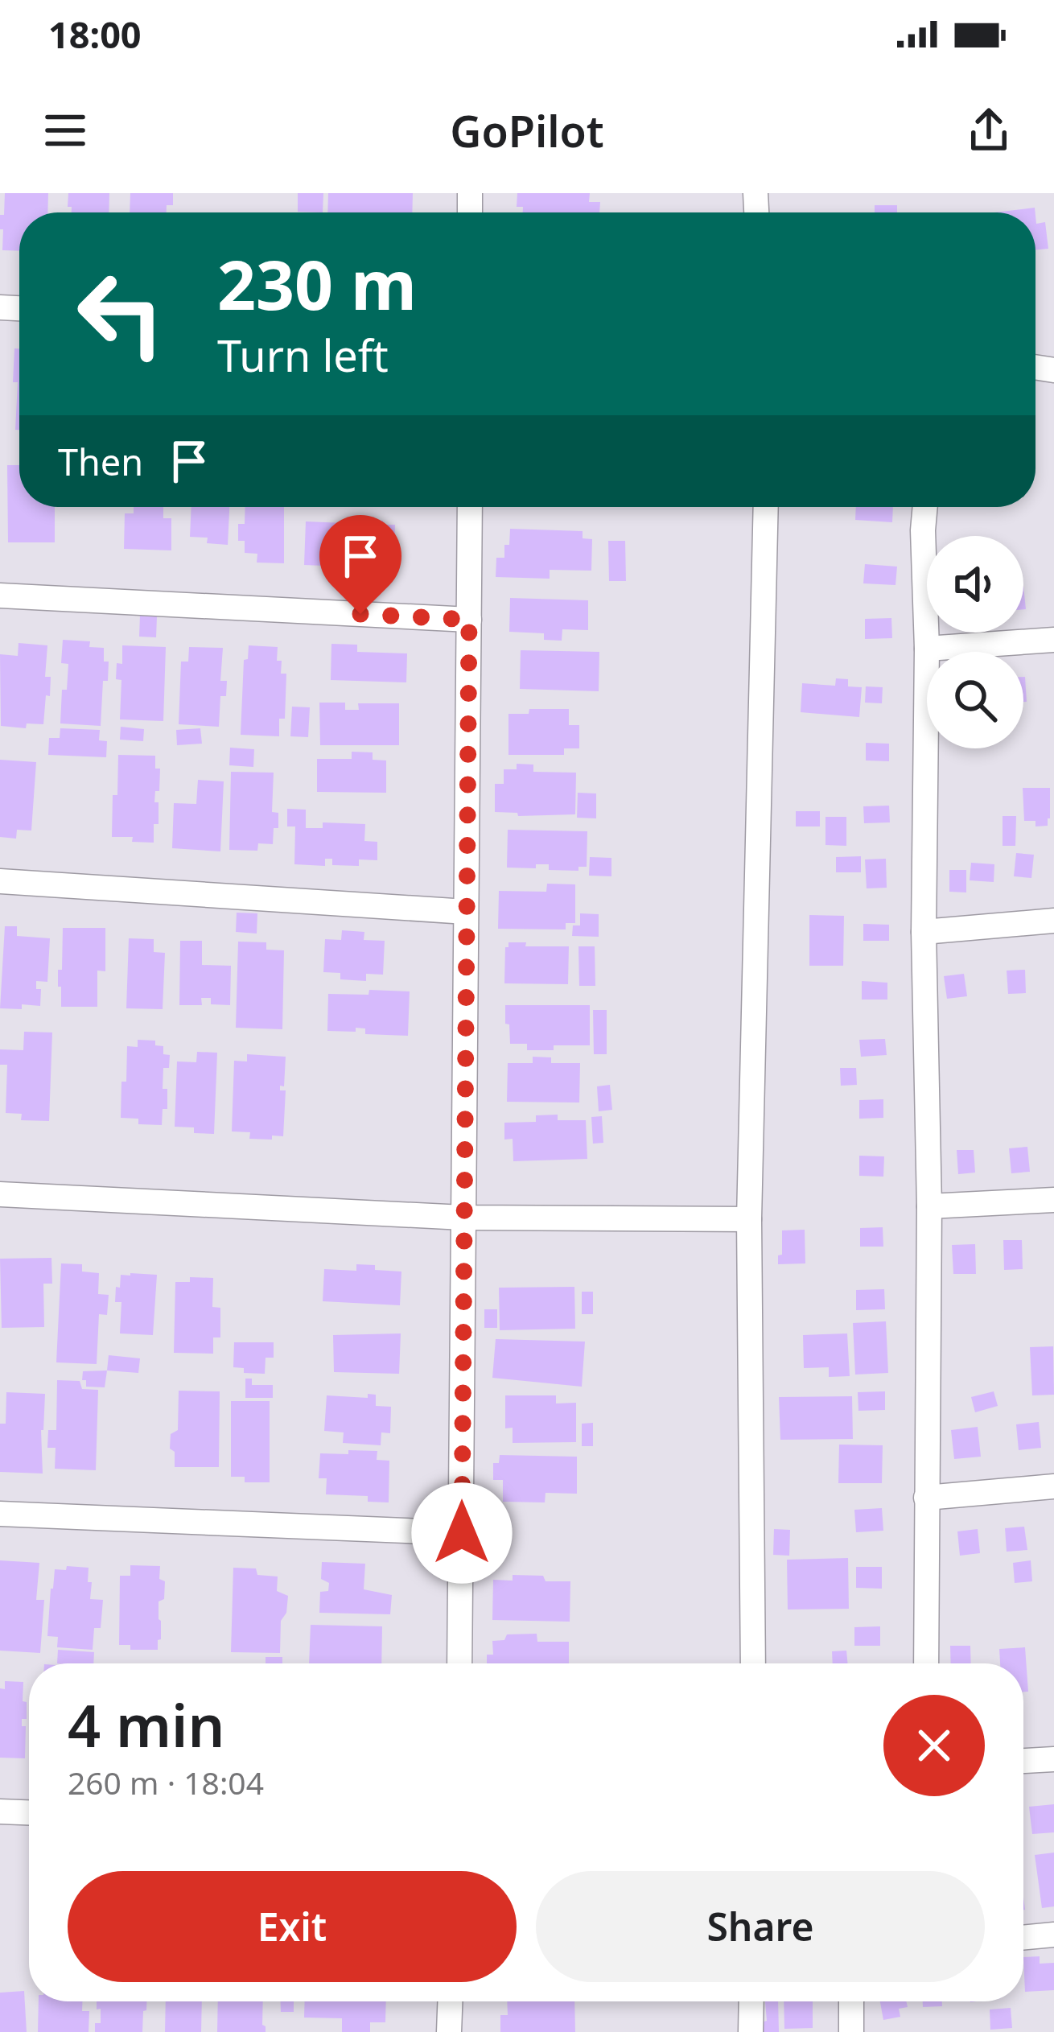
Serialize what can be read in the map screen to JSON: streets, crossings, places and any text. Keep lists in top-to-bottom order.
{
  "page": {
    "status": "18:00",
    "header": "GoPilot",
    "turn": ["230 m", "Turn left"],
    "then": "Then",
    "heading": ["4 min", "260 m · 18:04"],
    "buttons": ["Exit", "Share"]
  }
}
